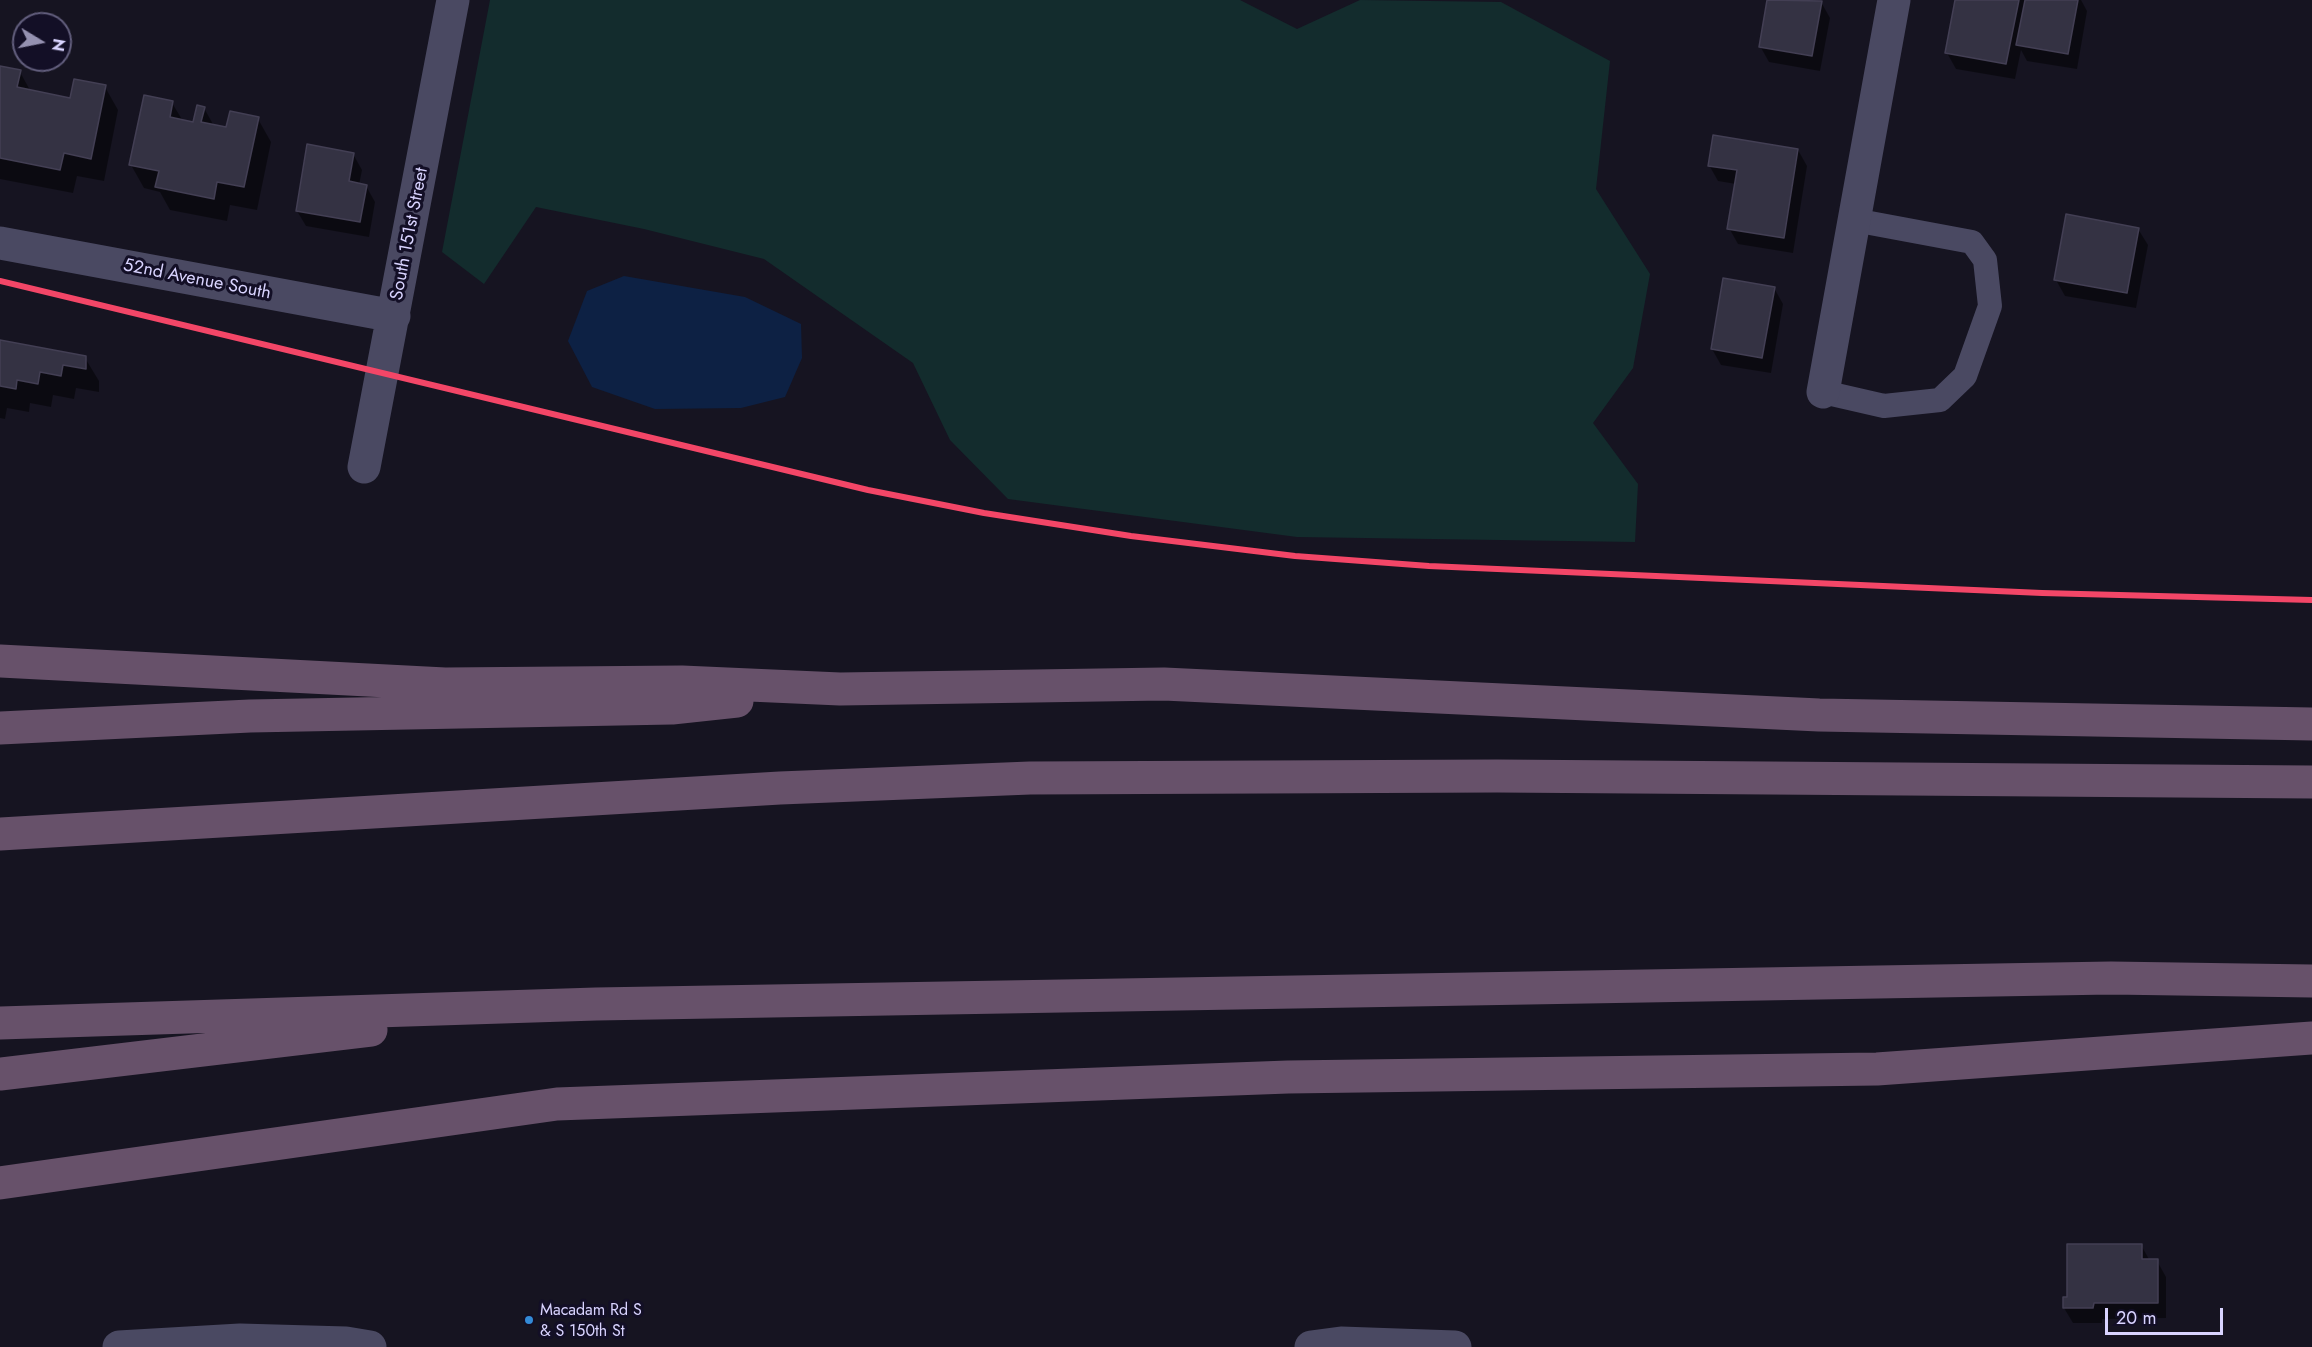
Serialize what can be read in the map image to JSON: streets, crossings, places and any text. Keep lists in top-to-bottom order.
{
  "streets": {
    "street": ["South 151st Street", "52nd Avenue South"]
  },
  "crossings": [
    ["South 151st Street", "52nd Avenue South"]
  ],
  "places": ["Macadam Rd S & S 150th St"],
  "scale_bar": "20 m",
  "north": "right"
}
